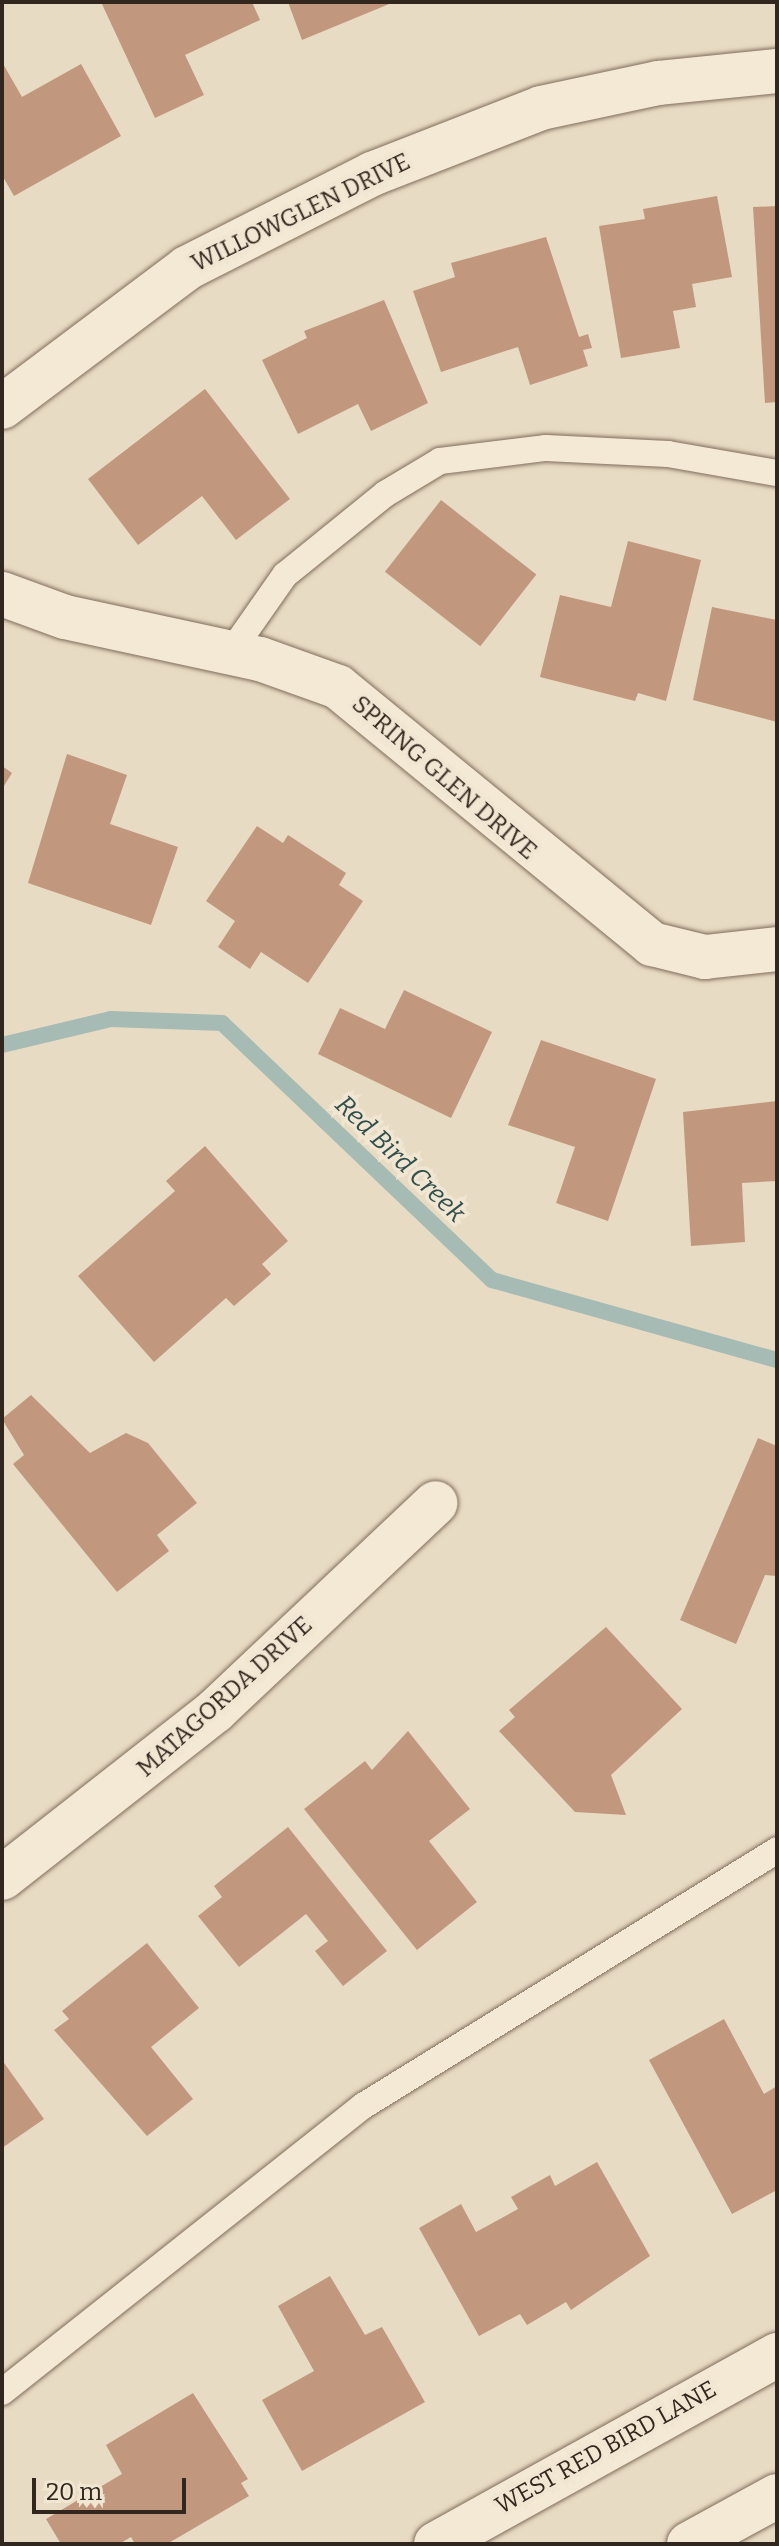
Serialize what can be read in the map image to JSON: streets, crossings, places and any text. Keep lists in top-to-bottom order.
{
  "streets": {
    "street": [
      "WILLOWGLEN DRIVE",
      "SPRING GLEN DRIVE",
      "MATAGORDA DRIVE",
      "WEST RED BIRD LANE"
    ]
  },
  "water": ["Red Bird Creek"],
  "scale_bar": "20 m"
}
